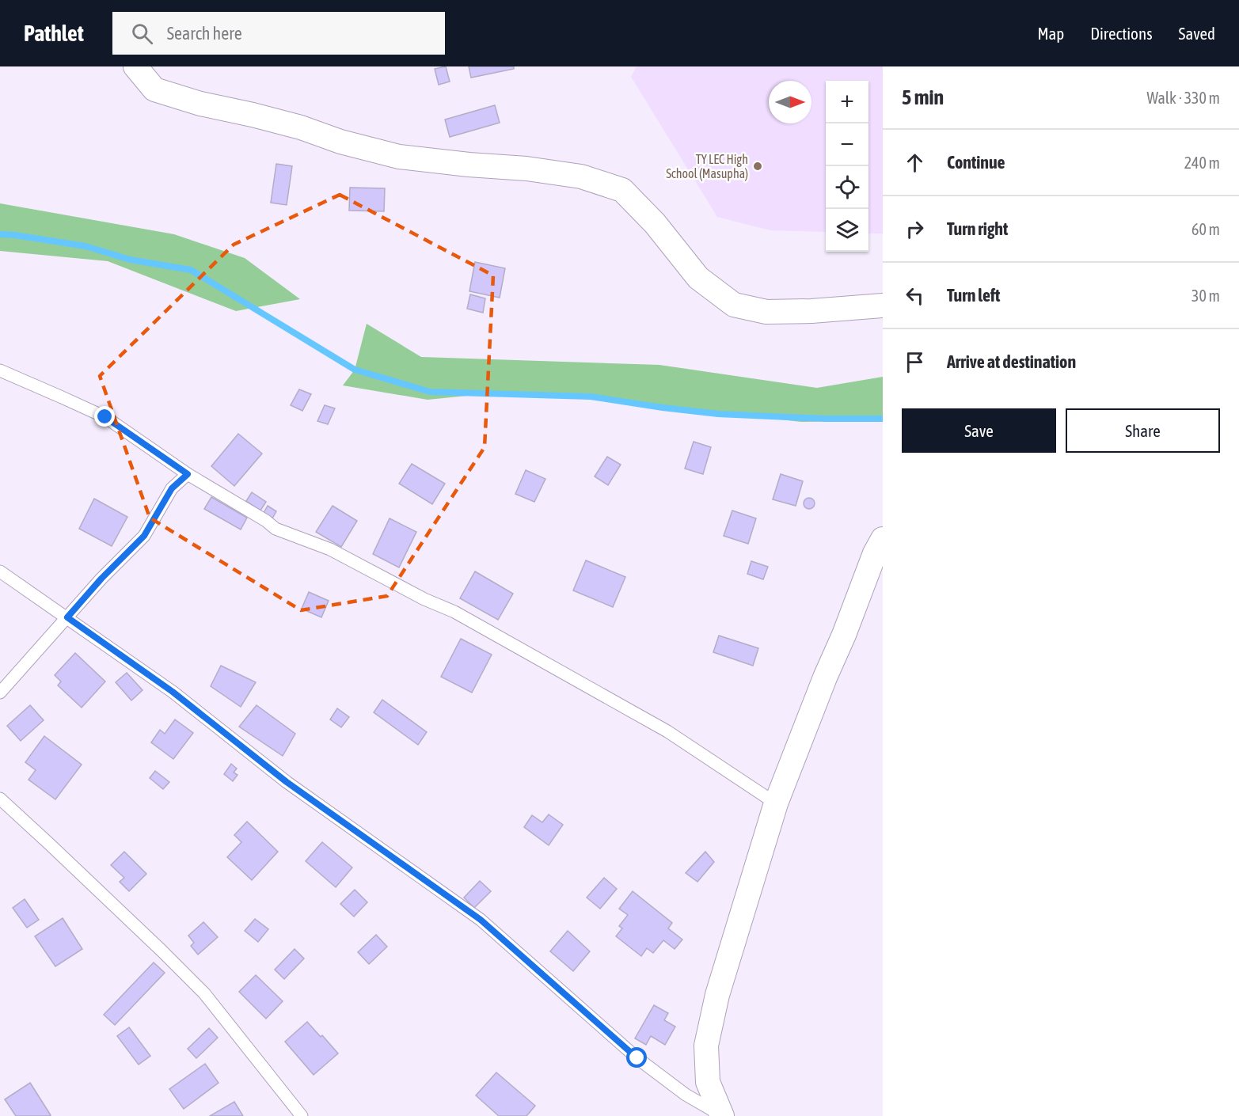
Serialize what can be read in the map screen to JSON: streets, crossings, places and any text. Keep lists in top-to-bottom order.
{
  "places": ["TY LEC High School (Masupha)"],
  "north": "right",
  "page": {
    "header": "Pathlet",
    "search": "Search here",
    "nav": ["Map", "Directions", "Saved"],
    "heading": ["5 min", "Walk · 330 m"],
    "map_buttons": ["+", "−"],
    "list": [
      ["Continue", "240 m"],
      ["Turn right", "60 m"],
      ["Turn left", "30 m"],
      "Arrive at destination"
    ],
    "buttons": ["Save", "Share"]
  }
}
